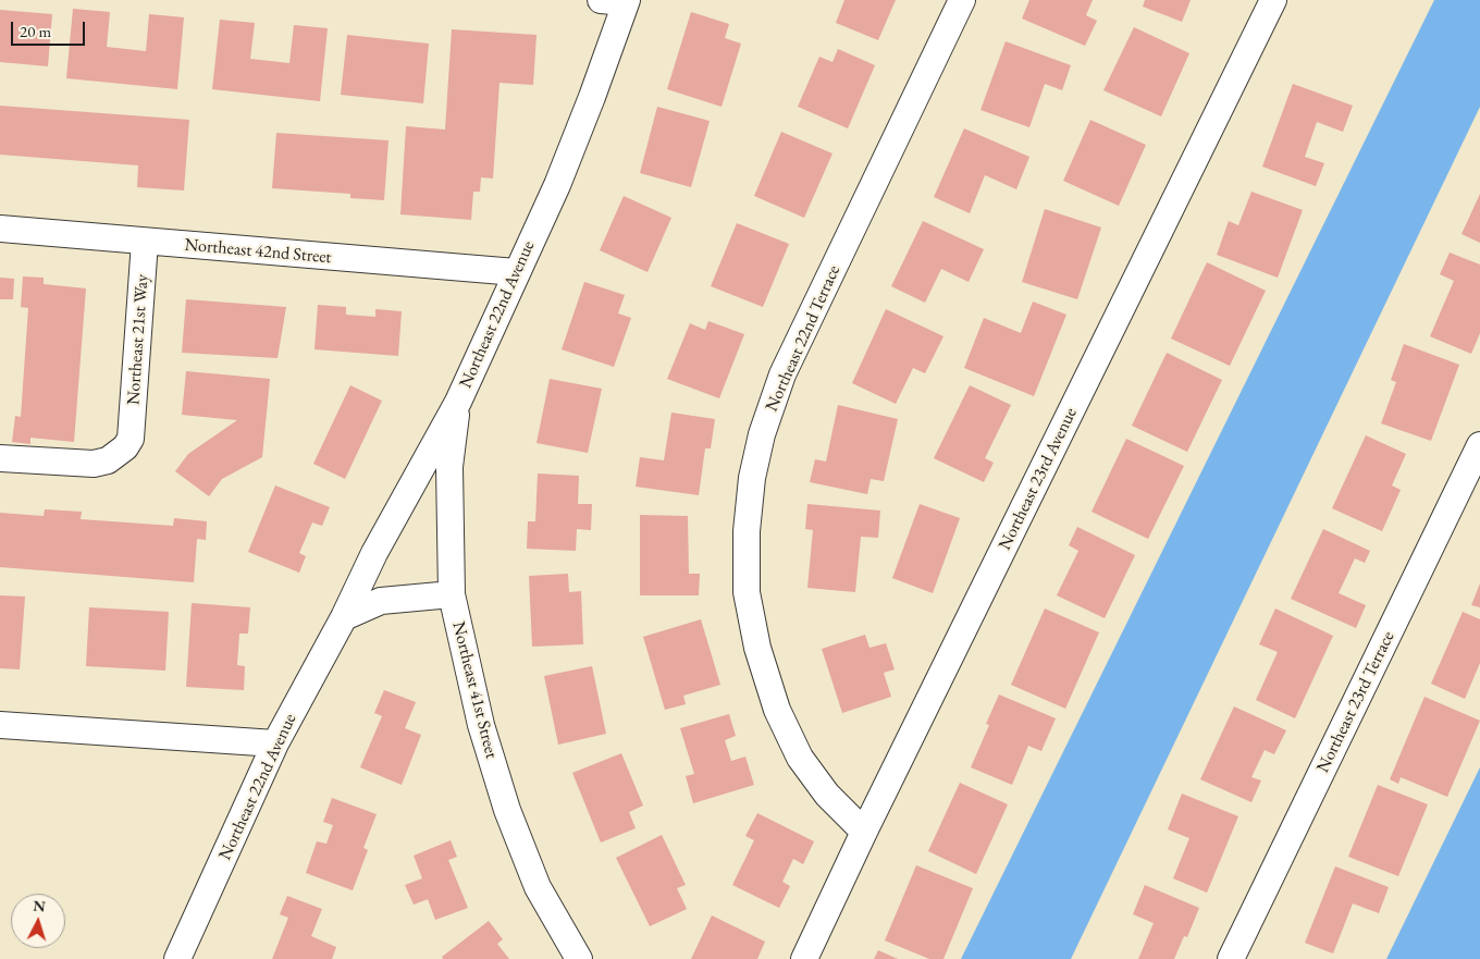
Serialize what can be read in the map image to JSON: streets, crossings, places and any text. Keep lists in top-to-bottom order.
{
  "streets": {
    "street": [
      "Northeast 42nd Street",
      "Northeast 22nd Avenue",
      "Northeast 22nd Terrace",
      "Northeast 21st Way",
      "Northeast 23rd Avenue",
      "Northeast 41st Street",
      "Northeast 23rd Terrace"
    ]
  },
  "crossings": [
    ["Northeast 42nd Street", "Northeast 22nd Avenue"],
    ["Northeast 42nd Street", "Northeast 21st Way"],
    ["Northeast 22nd Avenue", "Northeast 41st Street"],
    ["Northeast 22nd Terrace", "Northeast 23rd Avenue"]
  ],
  "scale_bar": "20 m",
  "north": "top"
}
